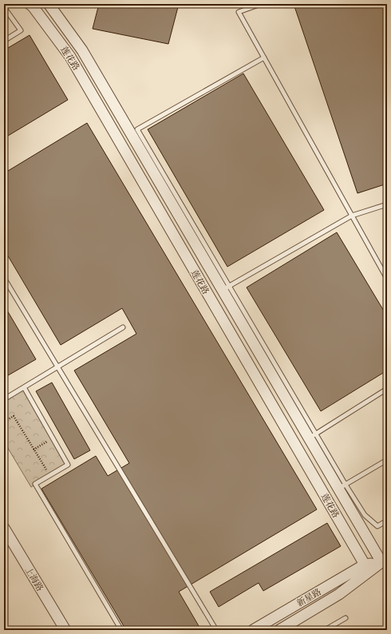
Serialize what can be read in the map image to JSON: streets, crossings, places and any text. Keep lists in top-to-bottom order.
{
  "streets": {
    "street": ["莲花路", "上海路", "新星路"]
  },
  "crossings": [
    ["莲花路", "新星路"]
  ]
}
